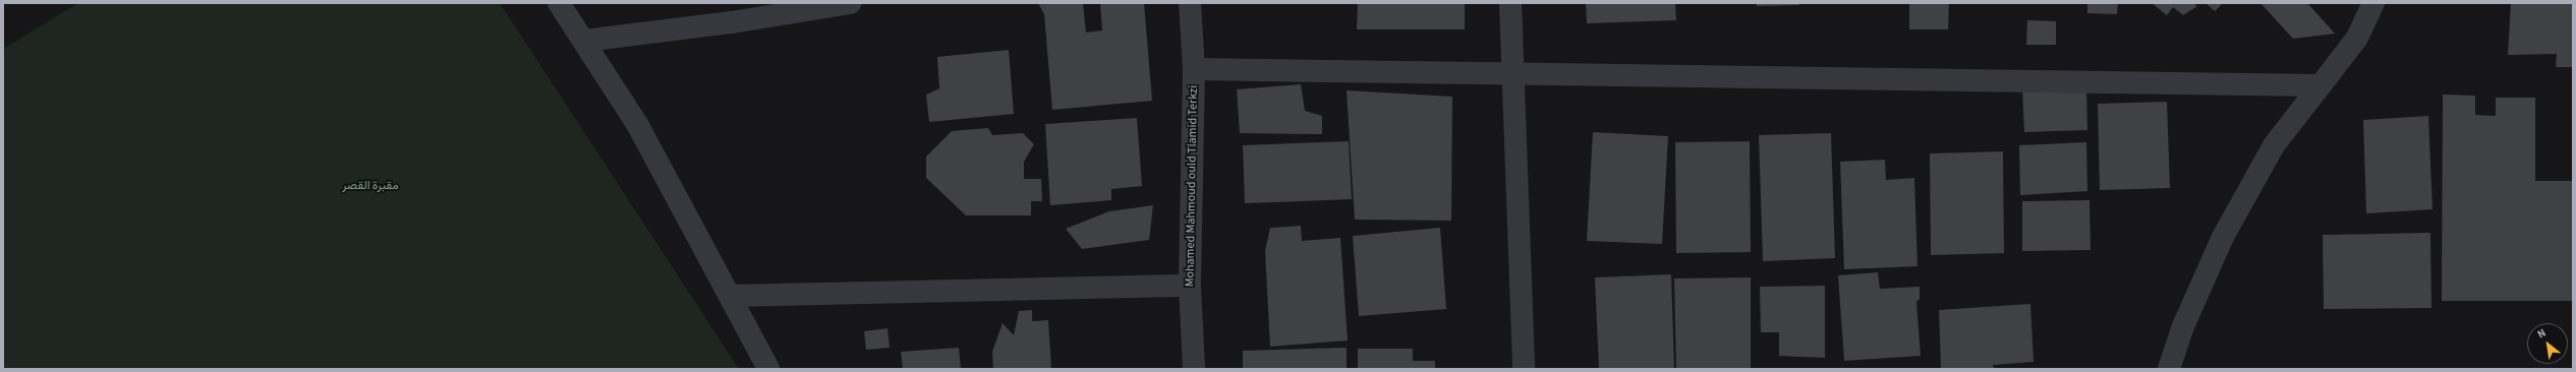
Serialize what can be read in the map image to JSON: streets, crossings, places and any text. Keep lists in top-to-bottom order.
{
  "streets": {
    "street": ["Mohamed Mahmoud ould Tlamid Terkzi"]
  },
  "parks": ["مقبرة القصر"],
  "north": "top left"
}
